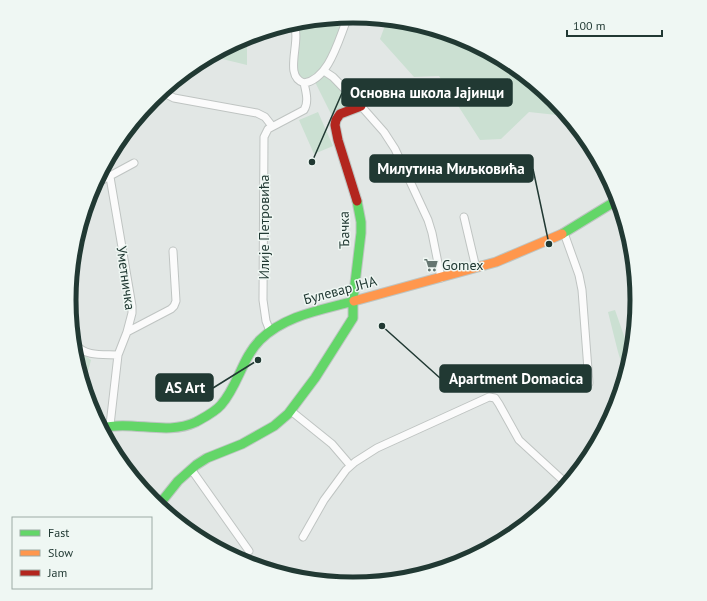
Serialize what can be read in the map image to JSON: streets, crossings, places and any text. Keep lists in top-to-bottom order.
{
  "streets": {
    "main road": ["Ђачка", "Булевар ЈНА"],
    "street": ["Илије Петровића", "Уметничка"]
  },
  "crossings": [
    ["Илије Петровића", "Булевар ЈНА"],
    ["Ђачка", "Булевар ЈНА"]
  ],
  "places": {
    "other": [
      "Основна школа Јајинци",
      "Милутина Миљковића",
      "Apartment Domacica",
      "AS Art"
    ],
    "supermarket": ["Gomex"]
  },
  "legend": ["Fast", "Slow", "Jam"],
  "scale_bar": "100 m"
}
